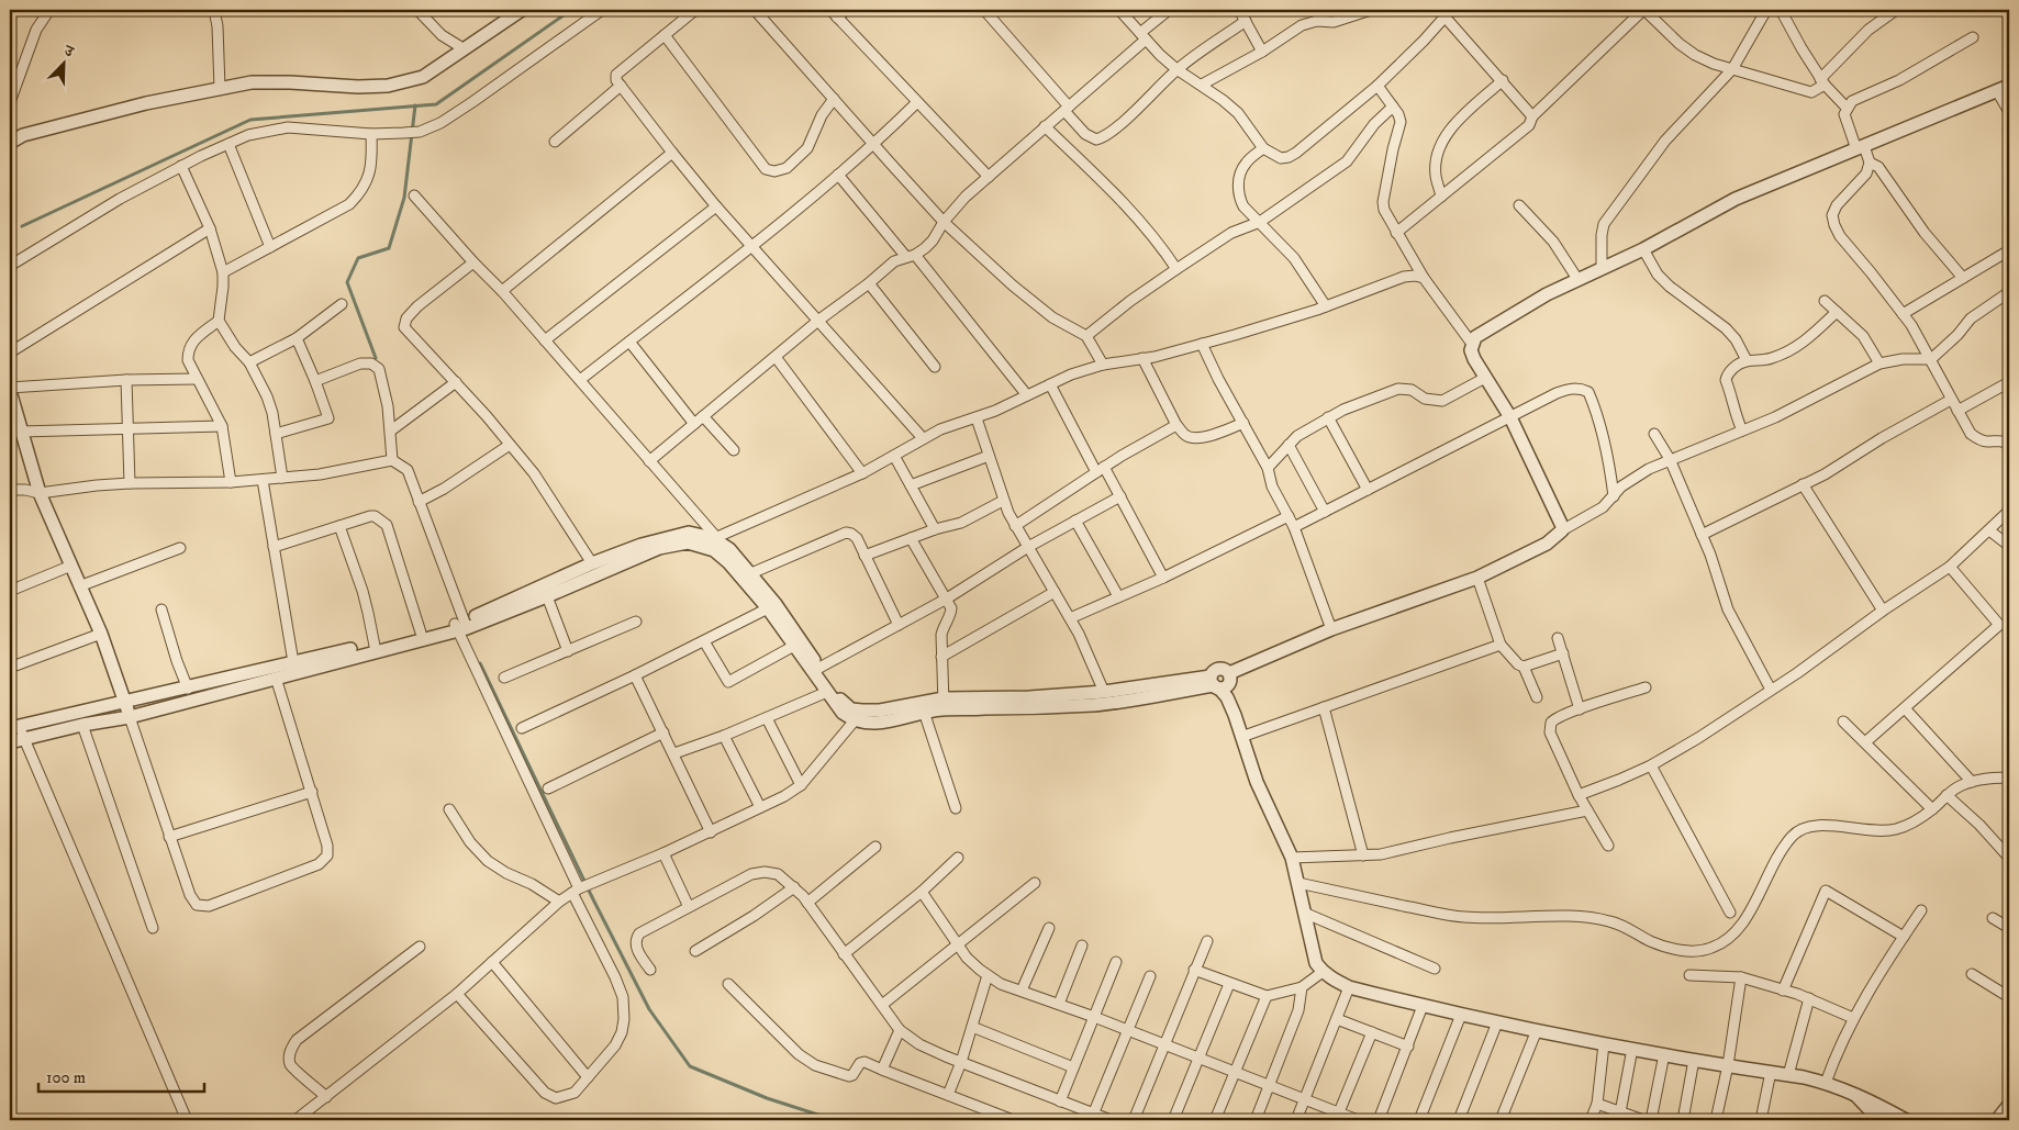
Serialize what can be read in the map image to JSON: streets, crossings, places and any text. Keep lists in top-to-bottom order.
{
  "scale_bar": "100 m",
  "north": "top right"
}
